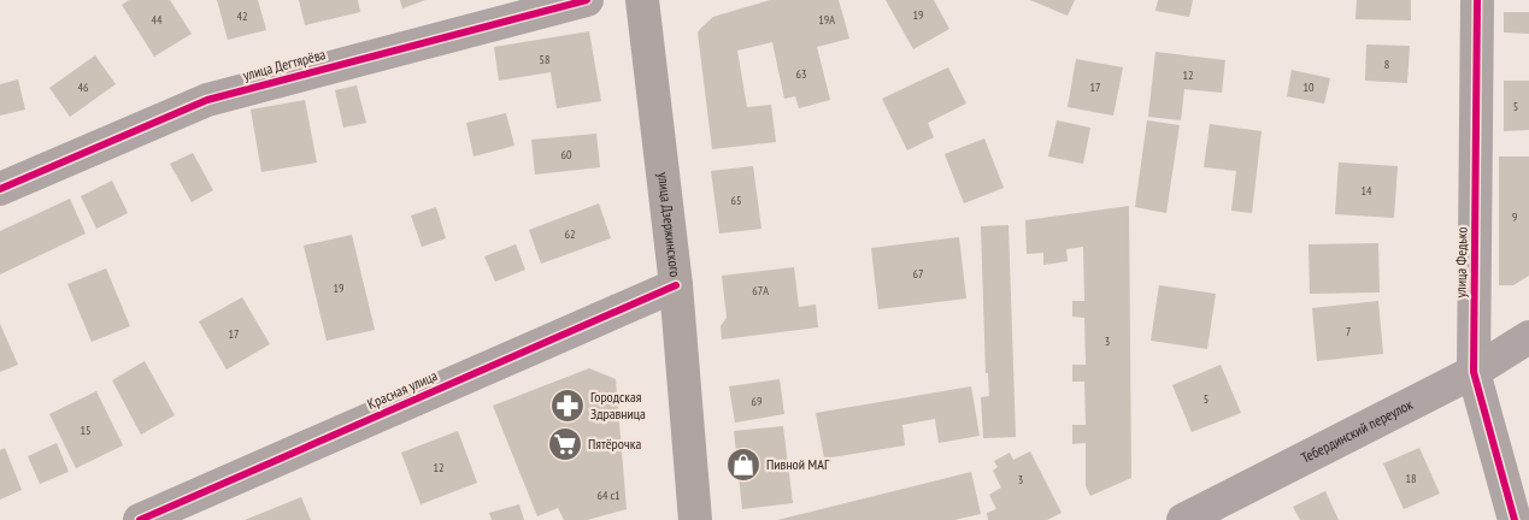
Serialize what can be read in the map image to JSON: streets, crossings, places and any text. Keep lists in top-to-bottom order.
{
  "streets": {
    "main road": ["улица Дзержинского"],
    "street": [
      "улица Дегтярёва",
      "улица Федько",
      "Красная улица",
      "Тебердинский переулок"
    ]
  },
  "crossings": [
    ["улица Дзержинского", "Красная улица"],
    ["улица Федько", "Тебердинский переулок"]
  ],
  "places": {
    "pharmacy": ["Городская Здравница"],
    "supermarket": ["Пятёрочка"],
    "shop": ["Пивной МАГ"]
  },
  "house_numbers": [
    "19",
    "42",
    "44",
    "19А",
    "58",
    "8",
    "63",
    "12",
    "46",
    "17",
    "10",
    "5",
    "60",
    "14",
    "65",
    "9",
    "62",
    "67",
    "19",
    "67А",
    "7",
    "17",
    "3",
    "5",
    "69",
    "15",
    "12",
    "18",
    "3",
    "64 с1"
  ]
}
